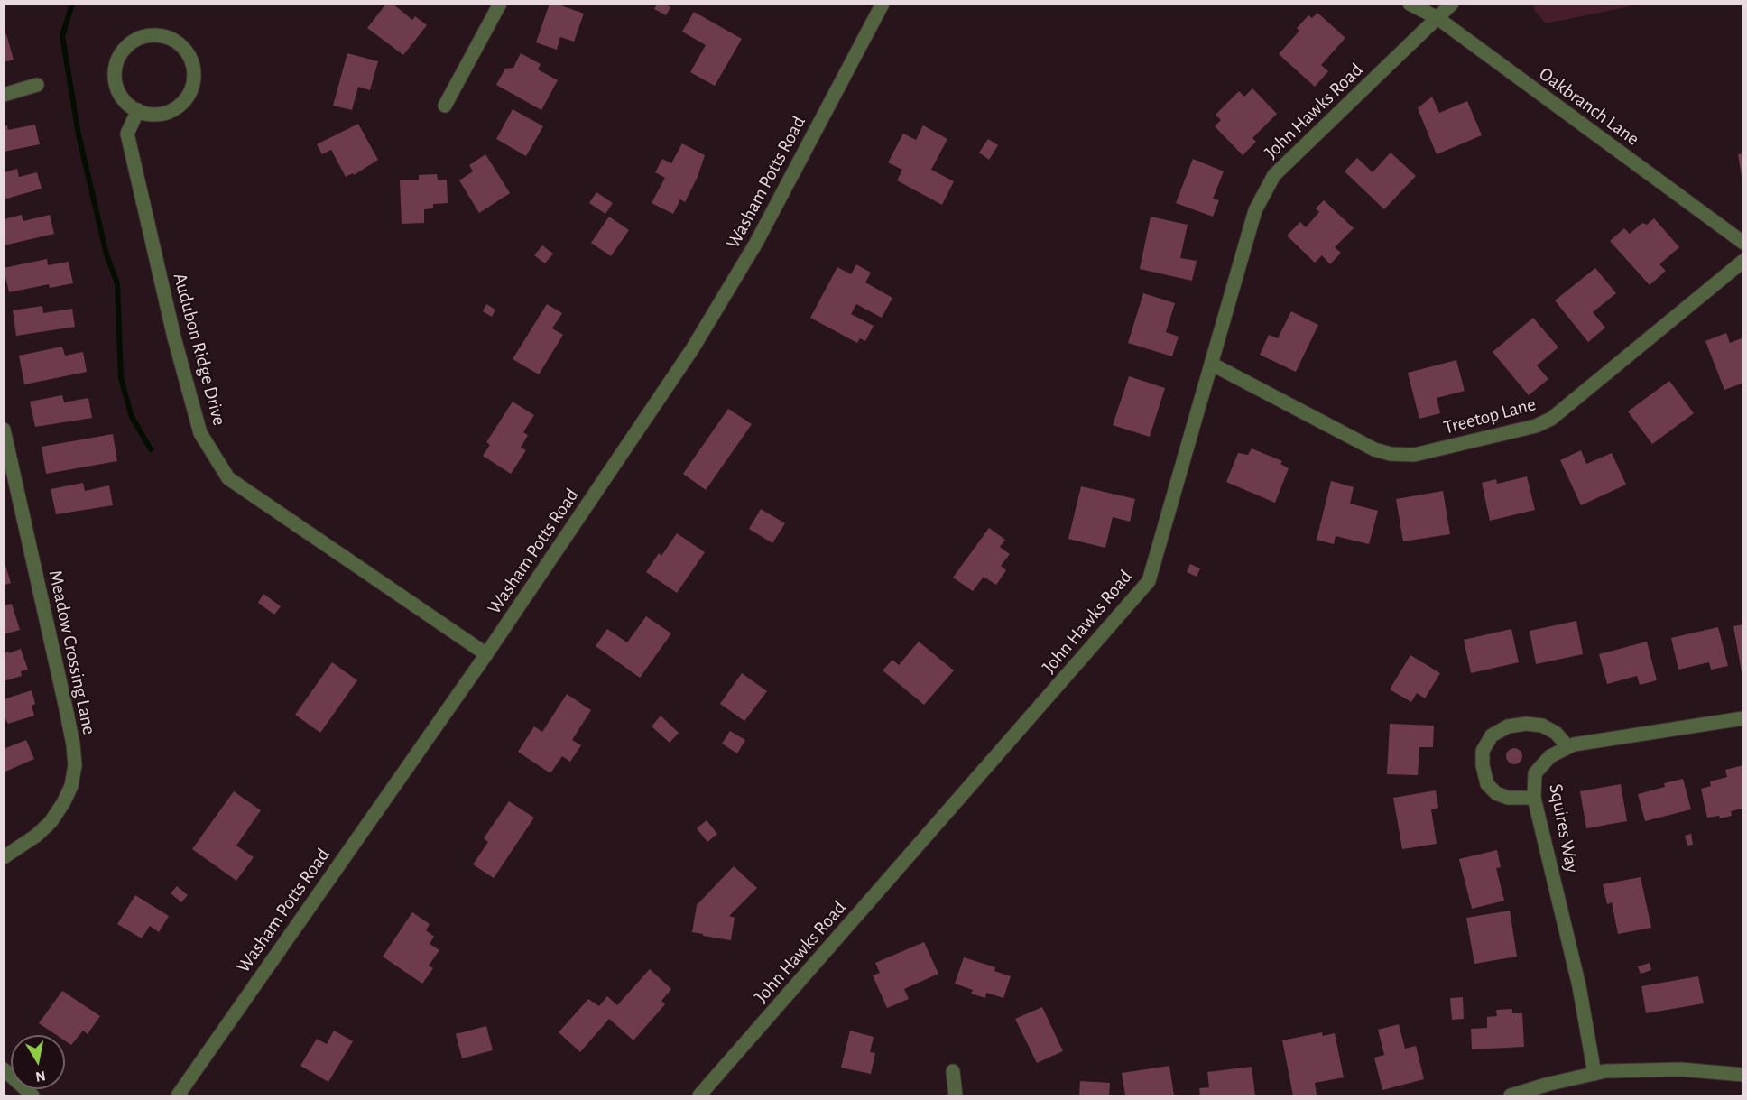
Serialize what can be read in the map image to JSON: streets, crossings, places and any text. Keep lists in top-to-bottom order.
{
  "streets": {
    "street": [
      "Oakbranch Lane",
      "John Hawks Road",
      "Washam Potts Road",
      "Audubon Ridge Drive",
      "Treetop Lane",
      "Meadow Crossing Lane",
      "Squires Way"
    ]
  },
  "crossings": [
    ["Oakbranch Lane", "John Hawks Road"],
    ["John Hawks Road", "Treetop Lane"],
    ["Washam Potts Road", "Audubon Ridge Drive"]
  ],
  "north": "bottom"
}
